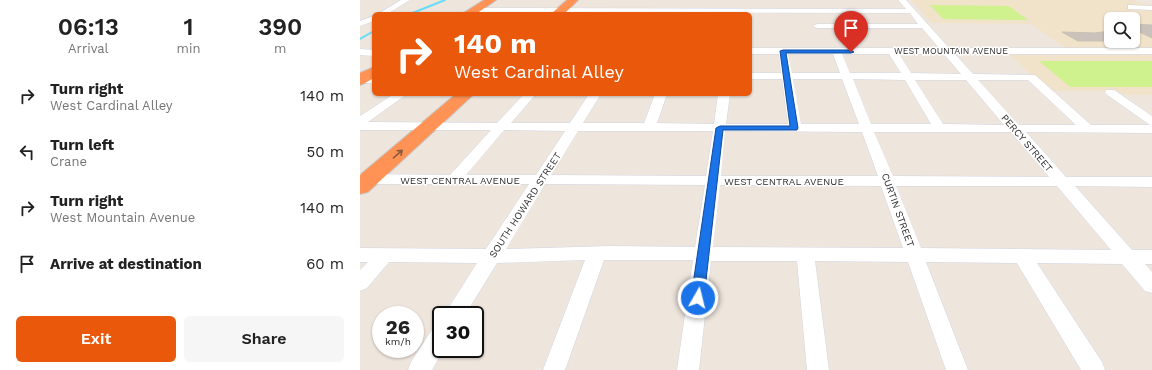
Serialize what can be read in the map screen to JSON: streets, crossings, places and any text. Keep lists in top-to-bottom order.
{
  "streets": {
    "street": [
      "WEST MOUNTAIN AVENUE",
      "PERCY STREET",
      "WEST CENTRAL AVENUE",
      "SOUTH HOWARD STREET",
      "CURTIN STREET"
    ]
  },
  "crossings": [
    ["WEST MOUNTAIN AVENUE", "PERCY STREET"],
    ["WEST MOUNTAIN AVENUE", "CURTIN STREET"],
    ["PERCY STREET", "WEST CENTRAL AVENUE"],
    ["WEST CENTRAL AVENUE", "SOUTH HOWARD STREET"],
    ["WEST CENTRAL AVENUE", "CURTIN STREET"]
  ],
  "page": {
    "eta": [
      "06:13",
      "Arrival",
      "1",
      "min",
      "390",
      "m"
    ],
    "turn": ["140 m", "West Cardinal Alley"],
    "list": [
      {
        "name": "Turn right",
        "note": "West Cardinal Alley",
        "value": "140 m"
      },
      {
        "name": "Turn left",
        "note": "Crane",
        "value": "50 m"
      },
      {
        "name": "Turn right",
        "note": "West Mountain Avenue",
        "value": "140 m"
      },
      {
        "name": "Arrive at destination",
        "value": "60 m"
      }
    ],
    "speed": "26 km/h",
    "limit": "30",
    "buttons": ["Exit", "Share"]
  }
}
